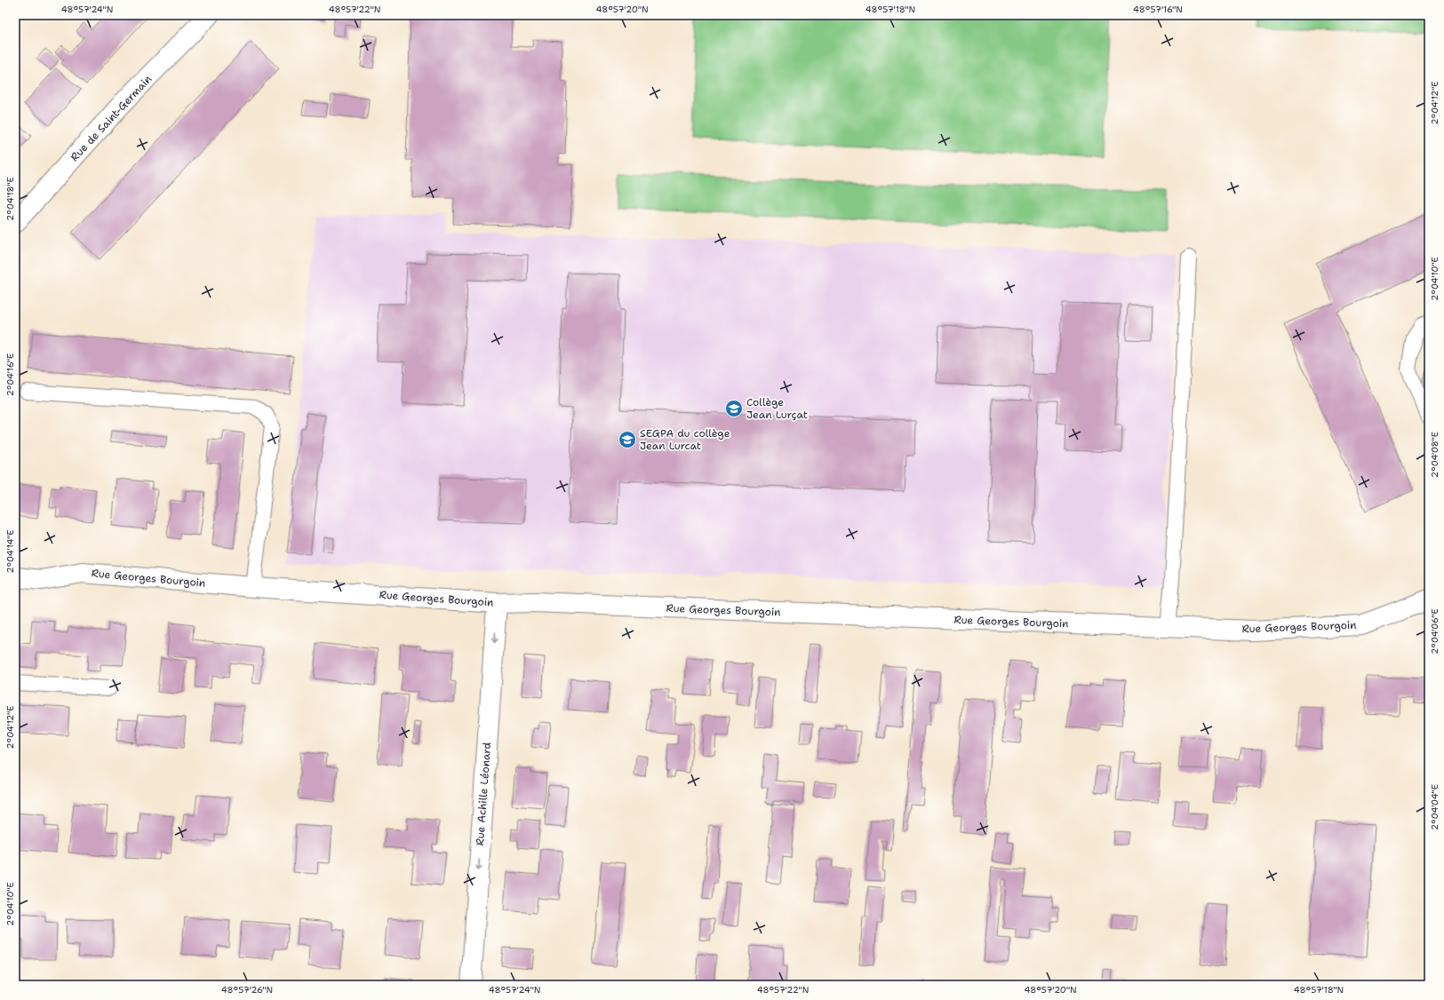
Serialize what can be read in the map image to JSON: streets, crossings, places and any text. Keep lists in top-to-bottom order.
{
  "streets": {
    "street": ["Rue de Saint-Germain", "Rue Georges Bourgoin", "Rue Achille Léonard"]
  },
  "crossings": [
    ["Rue Georges Bourgoin", "Rue Achille Léonard"]
  ],
  "one_way": ["Rue Achille Léonard"],
  "places": {
    "school or university": ["Collège Jean Lurçat", "SEGPA du collège Jean Lurcat"]
  },
  "coordinates": [
    "48°57'24\"N",
    "48°57'22\"N",
    "48°57'20\"N",
    "48°57'18\"N",
    "48°57'16\"N",
    "2°04'12\"E",
    "2°04'18\"E",
    "2°04'10\"E",
    "2°04'16\"E",
    "2°04'08\"E",
    "2°04'14\"E",
    "2°04'06\"E",
    "2°04'04\"E",
    "48°57'26\"N"
  ]
}
